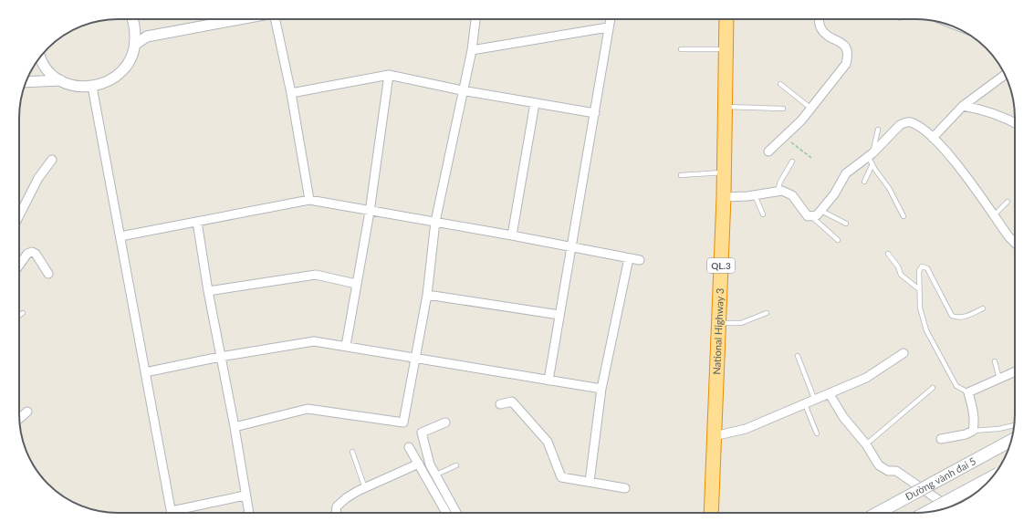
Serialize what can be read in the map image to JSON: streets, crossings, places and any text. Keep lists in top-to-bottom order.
{
  "streets": {
    "highway": ["QL.3", "National Highway 3"],
    "main road": ["Đường vành đai 5"]
  }
}
